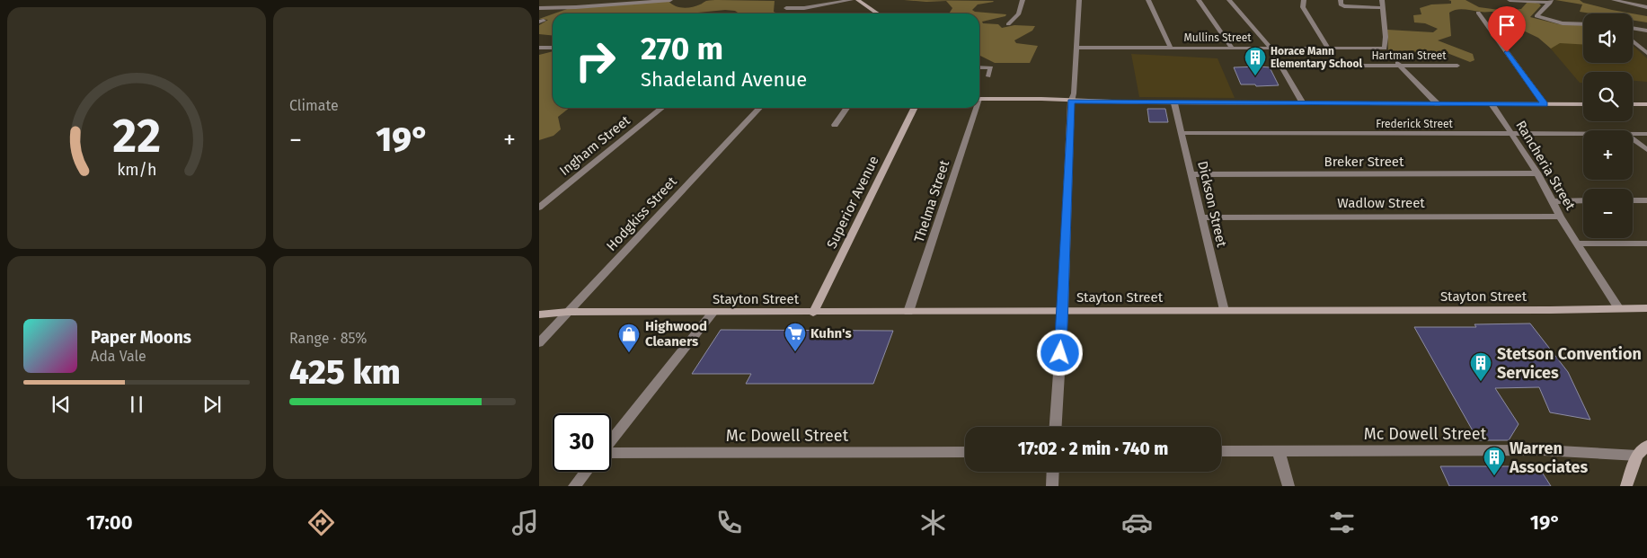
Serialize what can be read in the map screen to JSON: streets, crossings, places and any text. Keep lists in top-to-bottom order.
{
  "streets": {
    "street": [
      "Mullins Street",
      "Hartman Street",
      "Frederick Street",
      "Ingham Street",
      "Breker Street",
      "Rancheria Street",
      "Thelma Street",
      "Superior Avenue",
      "Wadlow Street",
      "Dickson Street",
      "Hodgkiss Street",
      "Stayton Street",
      "Mc Dowell Street"
    ]
  },
  "crossings": [
    ["Frederick Street", "Rancheria Street"],
    ["Frederick Street", "Dickson Street"],
    ["Breker Street", "Rancheria Street"],
    ["Breker Street", "Dickson Street"],
    ["Rancheria Street", "Wadlow Street"],
    ["Rancheria Street", "Stayton Street"],
    ["Thelma Street", "Stayton Street"],
    ["Superior Avenue", "Stayton Street"],
    ["Wadlow Street", "Dickson Street"],
    ["Dickson Street", "Stayton Street"],
    ["Hodgkiss Street", "Stayton Street"]
  ],
  "places": {
    "building": ["Horace Mann Elementary School", "Stetson Convention Services", "Warren Associates"],
    "supermarket": ["Kuhn's"],
    "shop": ["Highwood Cleaners"]
  },
  "page": {
    "tile": [
      "Climate",
      ["Range · 85%", "425 km"]
    ],
    "map_buttons": ["+", "−"],
    "turn": ["270 m", "Shadeland Avenue"],
    "heat": ["−", "19°", "+"],
    "song": ["Paper Moons", "Ada Vale"],
    "limit": "30",
    "trip": "17:02 · 2 min · 740 m",
    "tabs": ["17:00", "19°"],
    "gauge": ["22", "km/h"]
  }
}
